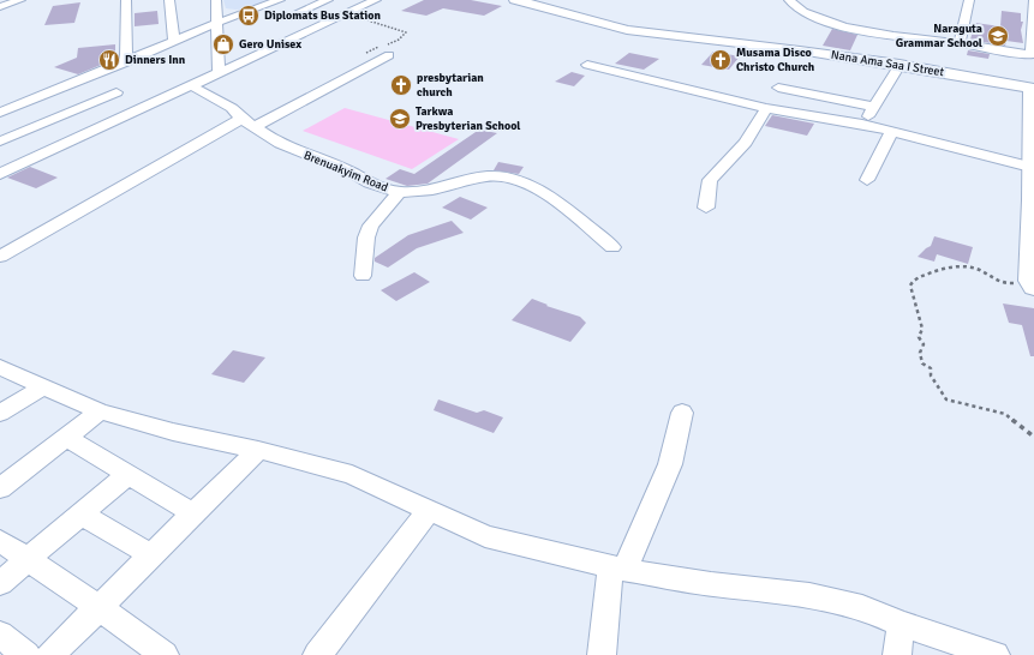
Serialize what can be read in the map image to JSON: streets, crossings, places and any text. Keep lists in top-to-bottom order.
{
  "streets": {
    "street": ["Nana Ama Saa I Street", "Brenuakyim Road"]
  },
  "places": {
    "bus stop": ["Diplomats Bus Station"],
    "school or university": ["Naraguta Grammar School", "Tarkwa Presbyterian School"],
    "shop": ["Gero Unisex"],
    "restaurant": ["Dinners Inn"],
    "church": ["Musama Disco Christo Church", "presbytarian church"]
  }
}
